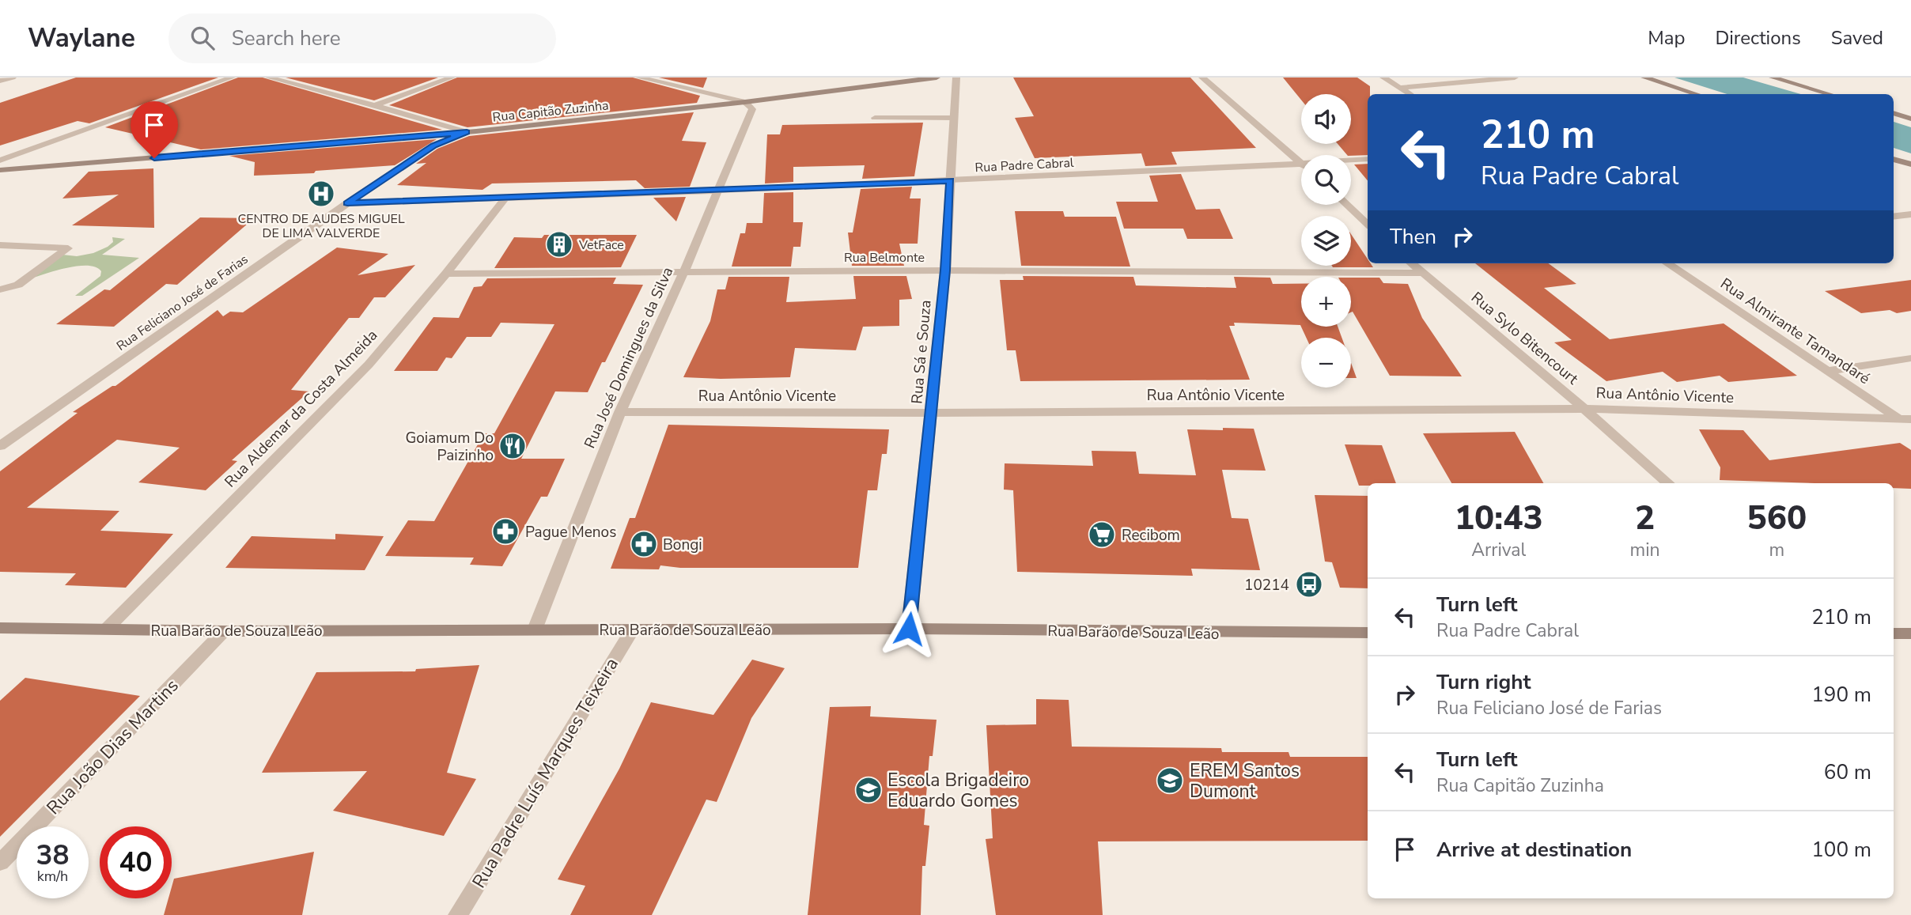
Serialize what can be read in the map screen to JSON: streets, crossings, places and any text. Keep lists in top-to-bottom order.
{
  "streets": {
    "main road": ["Rua Capitão Zuzinha", "Rua Barão de Souza Leão"],
    "street": [
      "Rua Padre Cabral",
      "Rua Belmonte",
      "Rua Feliciano José de Farias",
      "Rua Almirante Tamandaré",
      "Rua Sylo Bitencourt",
      "Rua Sá e Souza",
      "Rua José Domingues da Silva",
      "Rua Antônio Vicente",
      "Rua Aldemar da Costa Almeida",
      "Rua João Dias Martins",
      "Rua Padre Luís Marques Teixeira"
    ]
  },
  "crossings": [
    ["Rua Capitão Zuzinha", "Rua Feliciano José de Farias"],
    ["Rua Capitão Zuzinha", "Rua José Domingues da Silva"],
    ["Rua Padre Cabral", "Rua Feliciano José de Farias"],
    ["Rua Padre Cabral", "Rua Sá e Souza"],
    ["Rua Padre Cabral", "Rua José Domingues da Silva"],
    ["Rua Padre Cabral", "Rua Aldemar da Costa Almeida"],
    ["Rua Belmonte", "Rua Sylo Bitencourt"],
    ["Rua Belmonte", "Rua Sá e Souza"],
    ["Rua Belmonte", "Rua José Domingues da Silva"],
    ["Rua Belmonte", "Rua Aldemar da Costa Almeida"],
    ["Rua Almirante Tamandaré", "Rua Antônio Vicente"],
    ["Rua Sylo Bitencourt", "Rua Antônio Vicente"],
    ["Rua Sá e Souza", "Rua Antônio Vicente"],
    ["Rua Sá e Souza", "Rua Barão de Souza Leão"],
    ["Rua José Domingues da Silva", "Rua Antônio Vicente"],
    ["Rua José Domingues da Silva", "Rua Barão de Souza Leão"],
    ["Rua Aldemar da Costa Almeida", "Rua Barão de Souza Leão"],
    ["Rua Barão de Souza Leão", "Rua João Dias Martins"],
    ["Rua Barão de Souza Leão", "Rua Padre Luís Marques Teixeira"]
  ],
  "places": {
    "hospital": ["CENTRO DE AUDES MIGUEL DE LIMA VALVERDE"],
    "building": ["VetFace"],
    "restaurant": ["Goiamum Do Paizinho"],
    "pharmacy": ["Pague Menos", "Bongi"],
    "supermarket": ["Recibom"],
    "bus stop": ["10214"],
    "school or university": ["EREM Santos Dumont", "Escola Brigadeiro Eduardo Gomes"]
  },
  "page": {
    "header": "Waylane",
    "search": "Search here",
    "nav": ["Map", "Directions", "Saved"],
    "map_buttons": ["+", "−"],
    "turn": ["210 m", "Rua Padre Cabral"],
    "then": "Then",
    "eta": [
      "10:43",
      "Arrival",
      "2",
      "min",
      "560",
      "m"
    ],
    "list": [
      {
        "name": "Turn left",
        "note": "Rua Padre Cabral",
        "value": "210 m"
      },
      {
        "name": "Turn right",
        "note": "Rua Feliciano José de Farias",
        "value": "190 m"
      },
      {
        "name": "Turn left",
        "note": "Rua Capitão Zuzinha",
        "value": "60 m"
      },
      {
        "name": "Arrive at destination",
        "value": "100 m"
      }
    ],
    "speed": "38 km/h",
    "limit": "40"
  }
}
